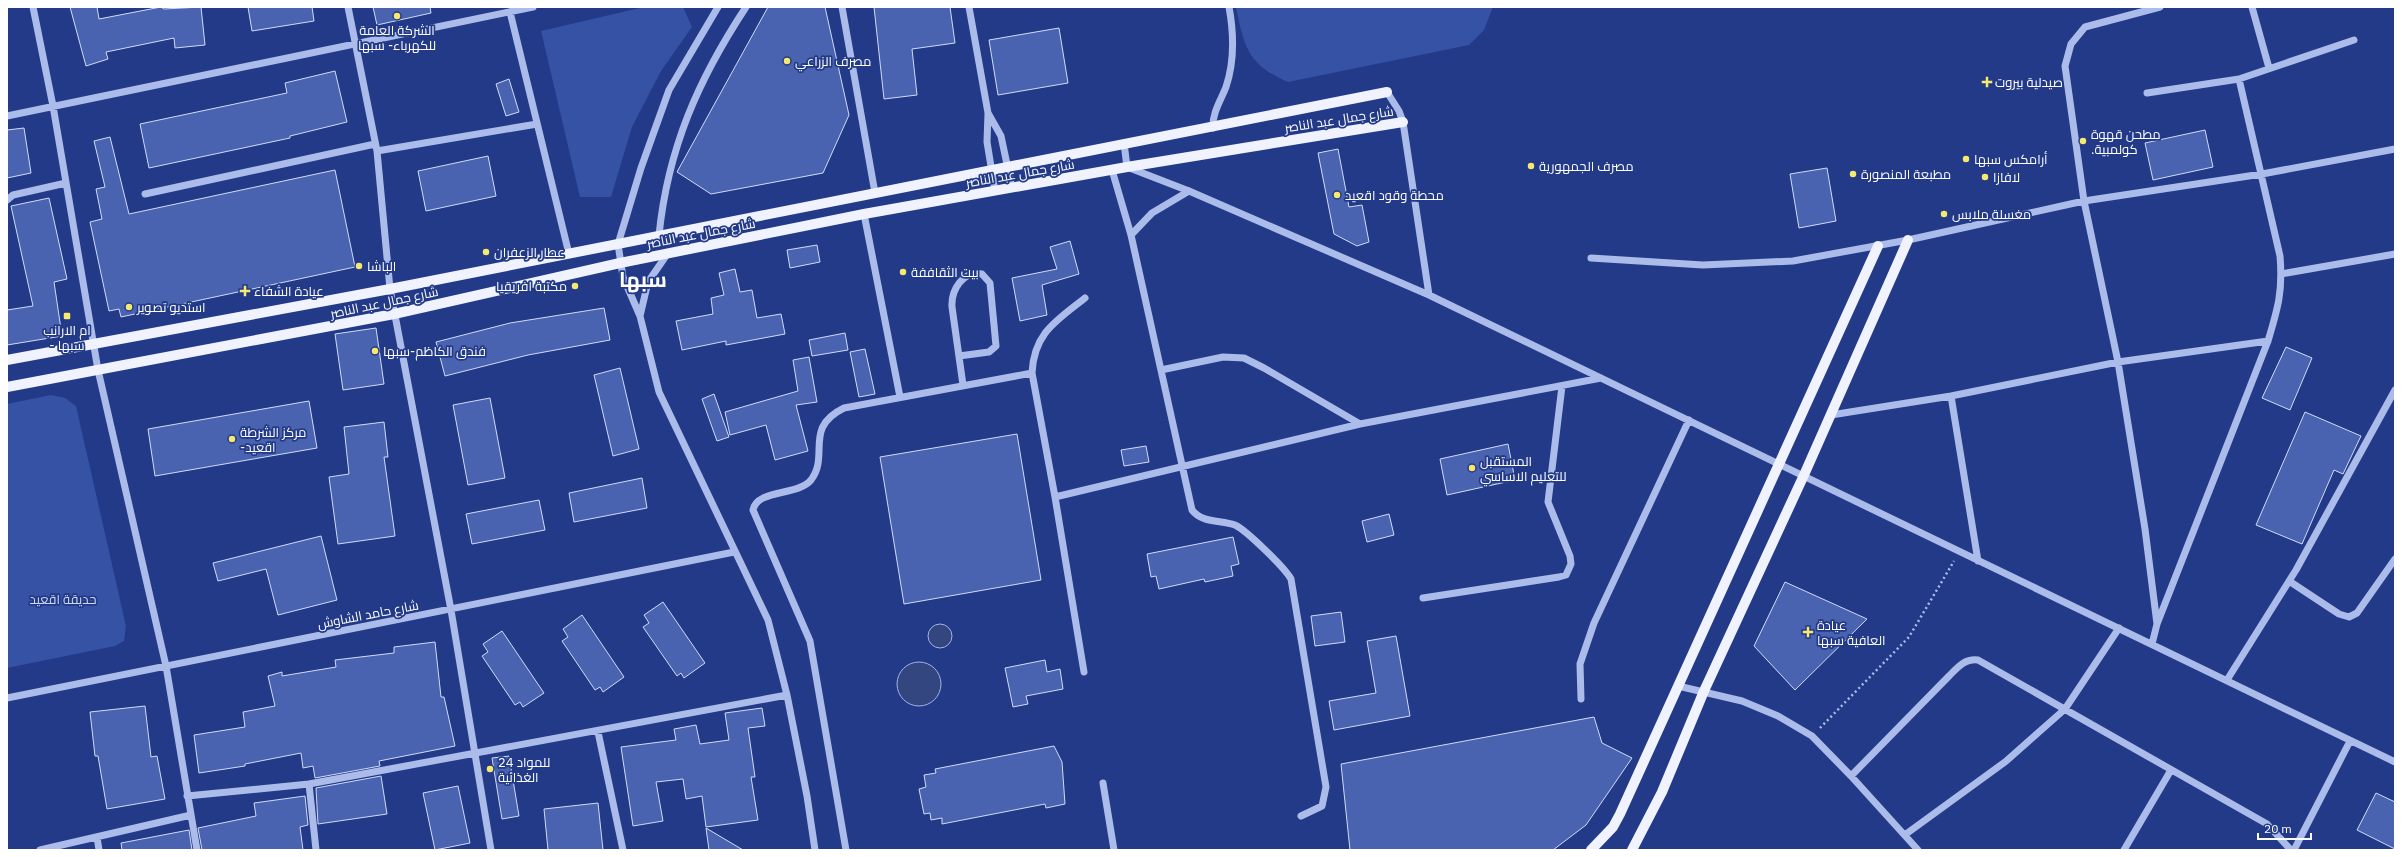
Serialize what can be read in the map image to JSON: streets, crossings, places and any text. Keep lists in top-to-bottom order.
{
  "streets": {
    "main road": ["شارع جمال عبد الناصر"],
    "street": ["شارع حامد الشاوش"]
  },
  "districts": ["سبها"],
  "parks": ["حديقة اقعيد"],
  "places": {
    "other": [
      "الشركة العامة للكهرباء- سبها",
      "مصرف الزراعي",
      "مطحن قهوة .كولمبية",
      "أرامكس سبها",
      "مصرف الجمهورية",
      "مطبعة المنصورة",
      "لافازا",
      "محطة وقود اقعيد",
      "مغسلة ملابس",
      "عطار الزعفران",
      "الباشا",
      "بيت الثقاففة",
      "مكتبة افريقيا",
      "استديو تصوير",
      "فندق الكاظم-سبها",
      "مركز الشرطة -اقعيد",
      "المستقبل للتعليم الاساسي",
      "24 للمواد الغذائية"
    ],
    "health": ["صيدلية بيروت", "عيادة الشفاء", "عيادة العافية سبها"],
    "transit": ["ام الارانب - سبها"]
  },
  "scale_bar": "20 m"
}
